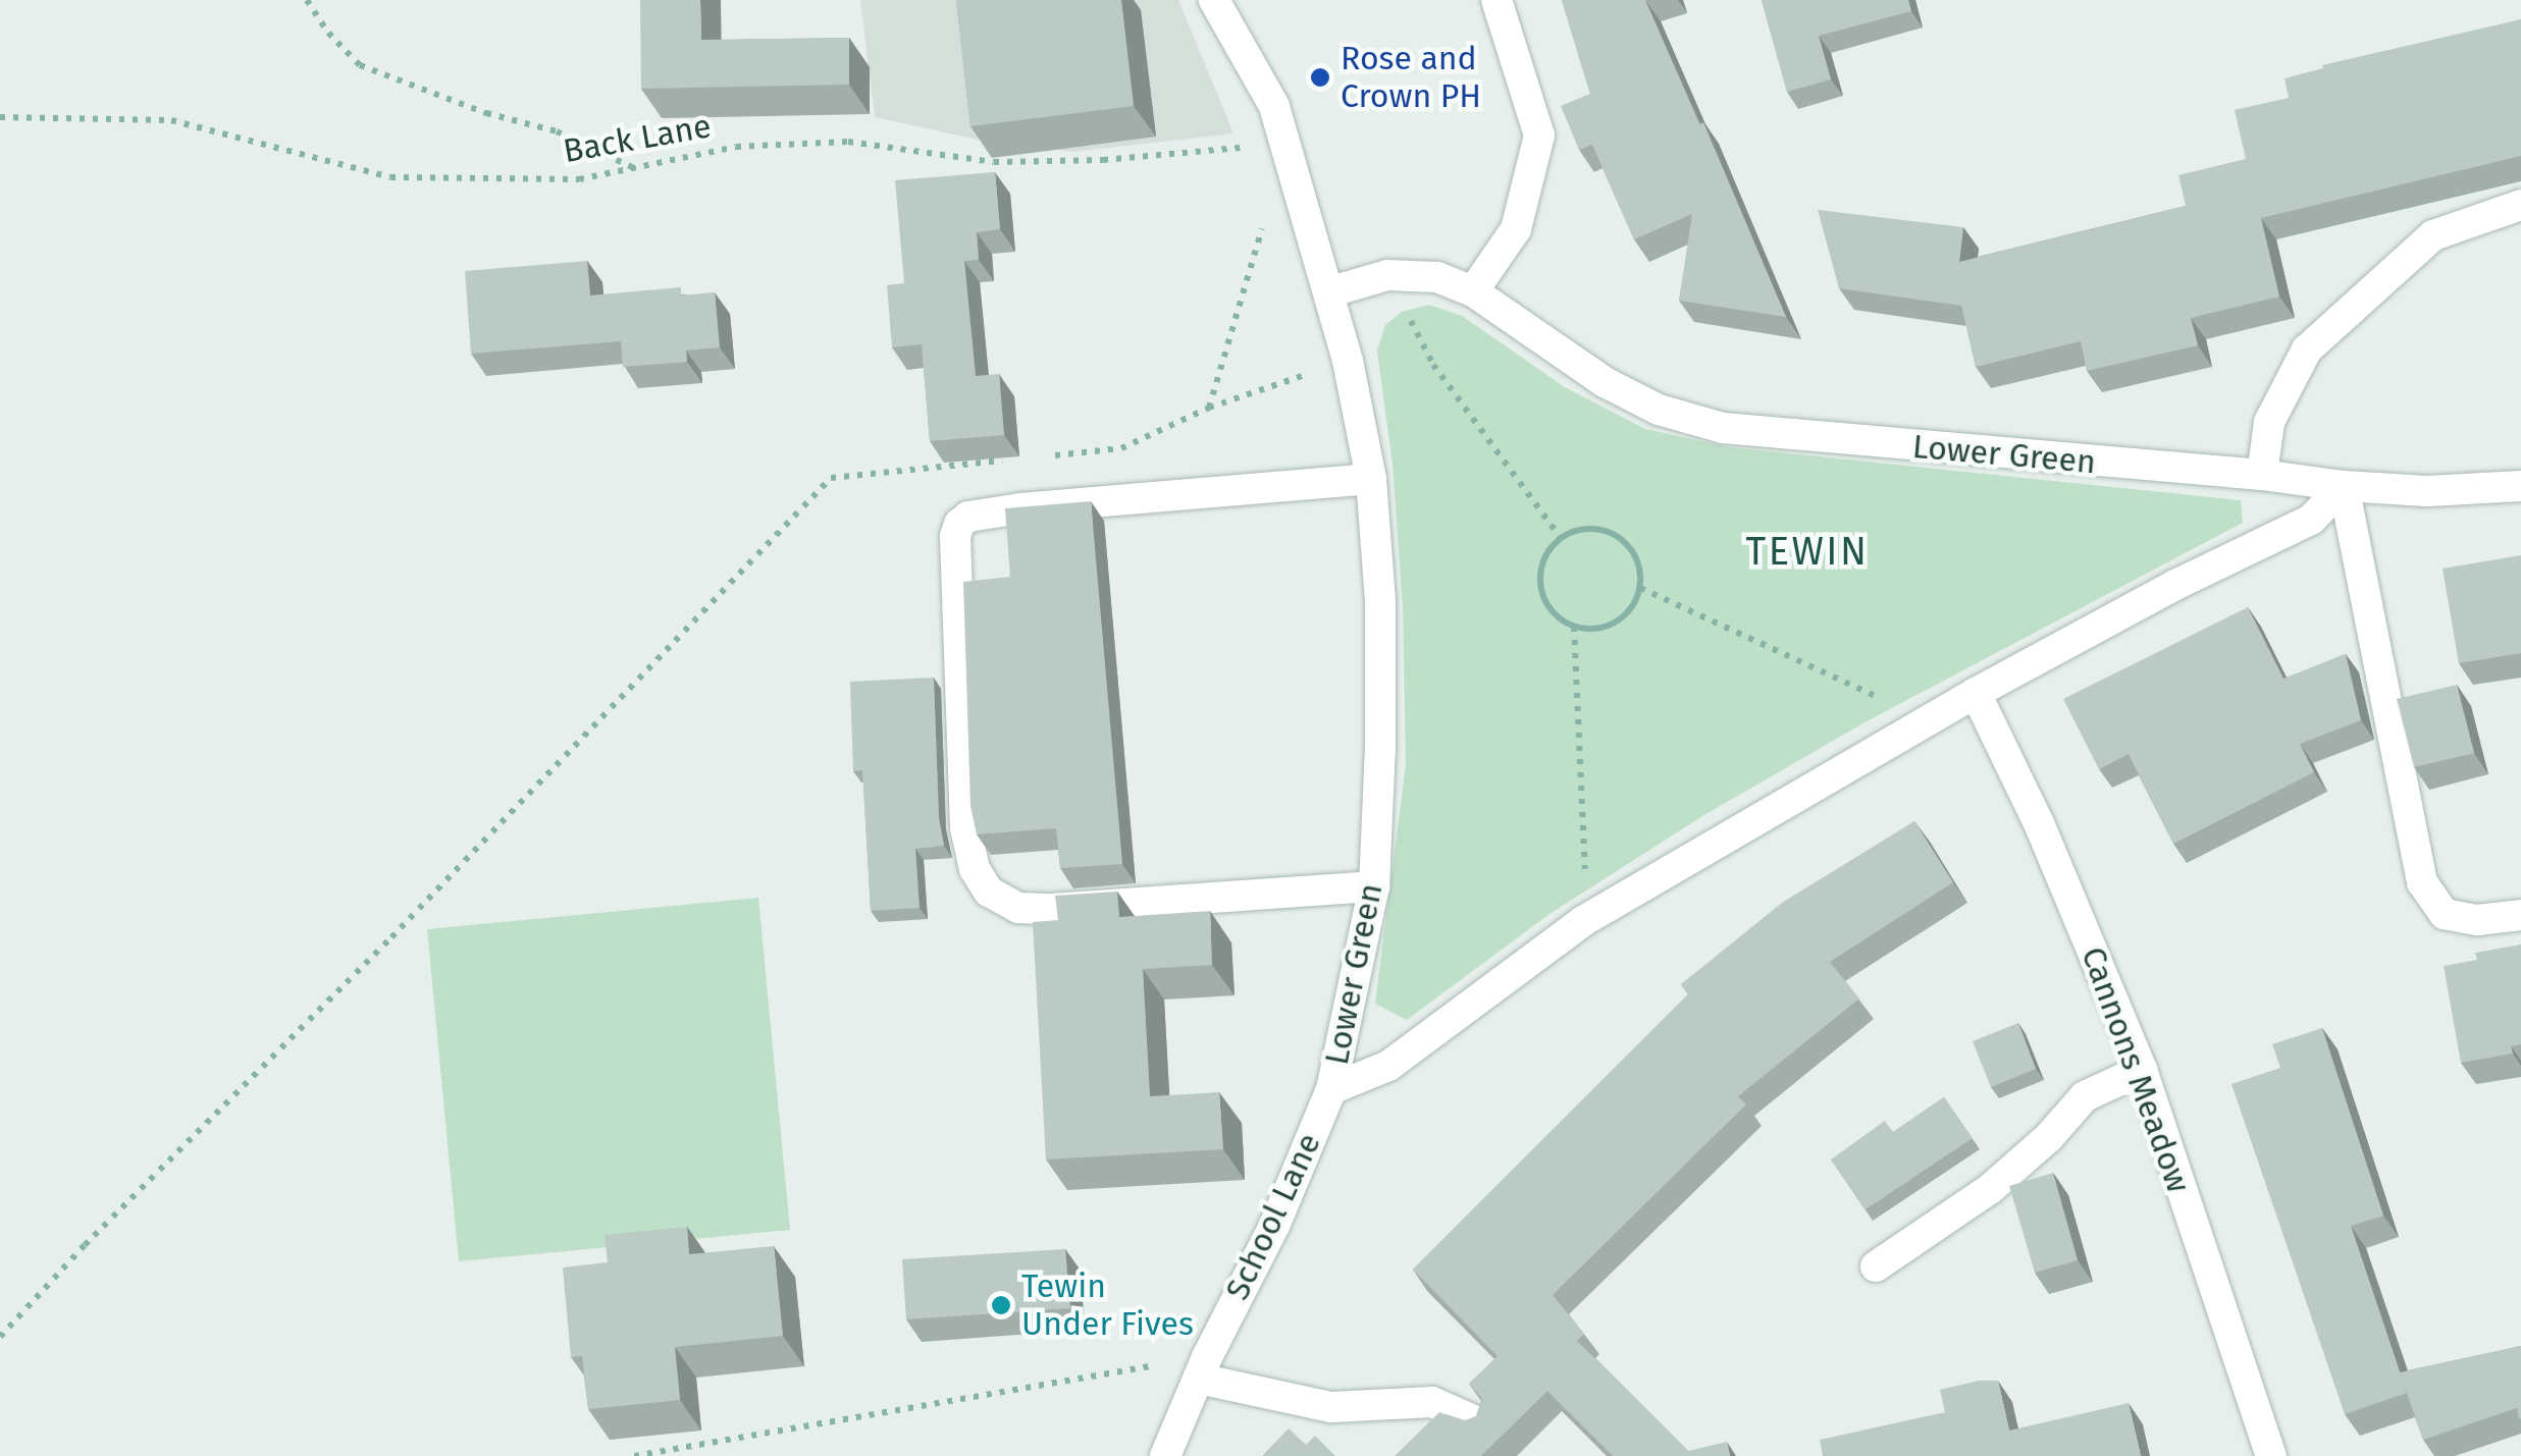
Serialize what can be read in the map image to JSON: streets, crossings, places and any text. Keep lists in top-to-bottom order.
{
  "streets": {
    "street": ["Lower Green", "Cannons Meadow", "School Lane"],
    "path": ["Back Lane"]
  },
  "crossings": [
    ["Lower Green", "Cannons Meadow"],
    ["Lower Green", "School Lane"]
  ],
  "districts": ["TEWIN"],
  "places": ["Rose and Crown PH", "Tewin Under Fives"]
}
